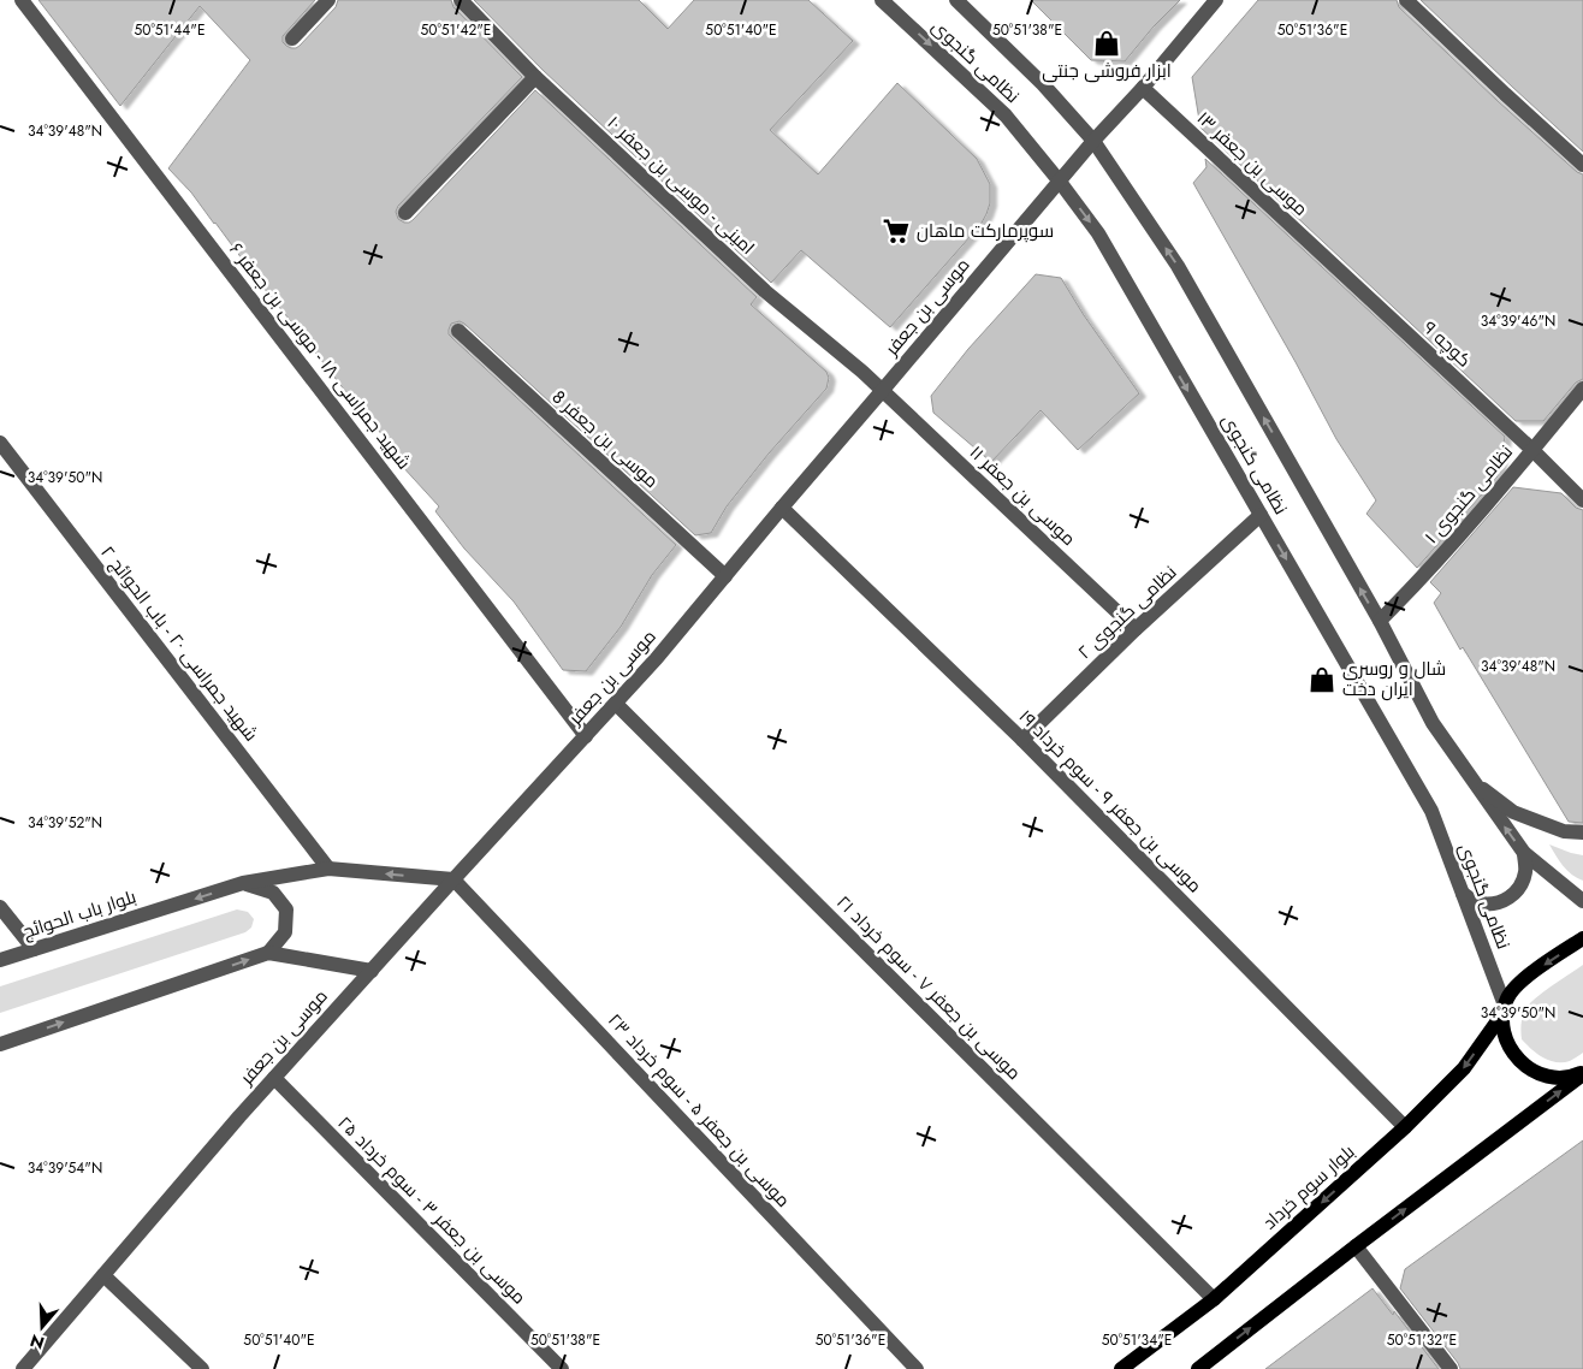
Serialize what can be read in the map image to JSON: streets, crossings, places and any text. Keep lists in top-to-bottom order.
{
  "streets": {
    "main road": ["بلوار سوم خرداد"],
    "street": [
      "نظامی گنجوی",
      "موسی بن جعفر ۱۳",
      "امینی - موسی بن جعفر ۱۰",
      "موسی بن جعفر",
      "کوچه ۹",
      "شهید جمراسی ۱۸ - موسی بن جعفر ۶",
      "موسی بن جعفر 8",
      "نظامی گنجوی ۱",
      "موسی بن جعفر ۱۱",
      "نظامی گنجوی ۲",
      "شهید جمراسی ۲۰ - باب الحوائج ۲",
      "موسی بن جعفر ۹ - سوم خرداد ۱۹",
      "بلوار باب الحوائج",
      "موسی بن جعفر ۷ - سوم خرداد ۲۱",
      "موسی بن جعفر ۵ - سوم خرداد ۲۳",
      "موسی بن جعفر ۳ - سوم خرداد ۲۵"
    ]
  },
  "crossings": [
    ["نظامی گنجوی", "موسی بن جعفر"],
    ["نظامی گنجوی", "نظامی گنجوی ۱"],
    ["نظامی گنجوی", "نظامی گنجوی ۲"],
    ["نظامی گنجوی", "بلوار سوم خرداد"],
    ["موسی بن جعفر ۱۳", "موسی بن جعفر"],
    ["موسی بن جعفر ۱۳", "کوچه ۹"],
    ["امینی - موسی بن جعفر ۱۰", "موسی بن جعفر"],
    ["امینی - موسی بن جعفر ۱۰", "موسی بن جعفر ۱۱"],
    ["موسی بن جعفر", "شهید جمراسی ۱۸ - موسی بن جعفر ۶"],
    ["موسی بن جعفر", "موسی بن جعفر 8"],
    ["موسی بن جعفر", "موسی بن جعفر ۱۱"],
    ["موسی بن جعفر", "موسی بن جعفر ۹ - سوم خرداد ۱۹"],
    ["موسی بن جعفر", "بلوار باب الحوائج"],
    ["موسی بن جعفر", "موسی بن جعفر ۷ - سوم خرداد ۲۱"],
    ["موسی بن جعفر", "موسی بن جعفر ۵ - سوم خرداد ۲۳"],
    ["موسی بن جعفر", "موسی بن جعفر ۳ - سوم خرداد ۲۵"],
    ["کوچه ۹", "نظامی گنجوی ۱"],
    ["موسی بن جعفر ۱۱", "نظامی گنجوی ۲"],
    ["نظامی گنجوی ۲", "موسی بن جعفر ۹ - سوم خرداد ۱۹"],
    ["شهید جمراسی ۲۰ - باب الحوائج ۲", "بلوار باب الحوائج"],
    ["موسی بن جعفر ۹ - سوم خرداد ۱۹", "بلوار سوم خرداد"],
    ["بلوار باب الحوائج", "موسی بن جعفر ۵ - سوم خرداد ۲۳"],
    ["موسی بن جعفر ۷ - سوم خرداد ۲۱", "بلوار سوم خرداد"]
  ],
  "places": {
    "shop": ["ابزار فروشی جنتی", "شال و روسری ایران دخت"],
    "supermarket": ["سوپرمارکت ماهان"]
  },
  "north": "bottom",
  "coordinates": [
    "50°51'44\"E",
    "50°51'42\"E",
    "50°51'40\"E",
    "50°51'38\"E",
    "50°51'36\"E",
    "34°39'48\"N",
    "34°39'46\"N",
    "34°39'50\"N",
    "34°39'52\"N",
    "34°39'54\"N",
    "50°51'34\"E",
    "50°51'32\"E"
  ]
}
